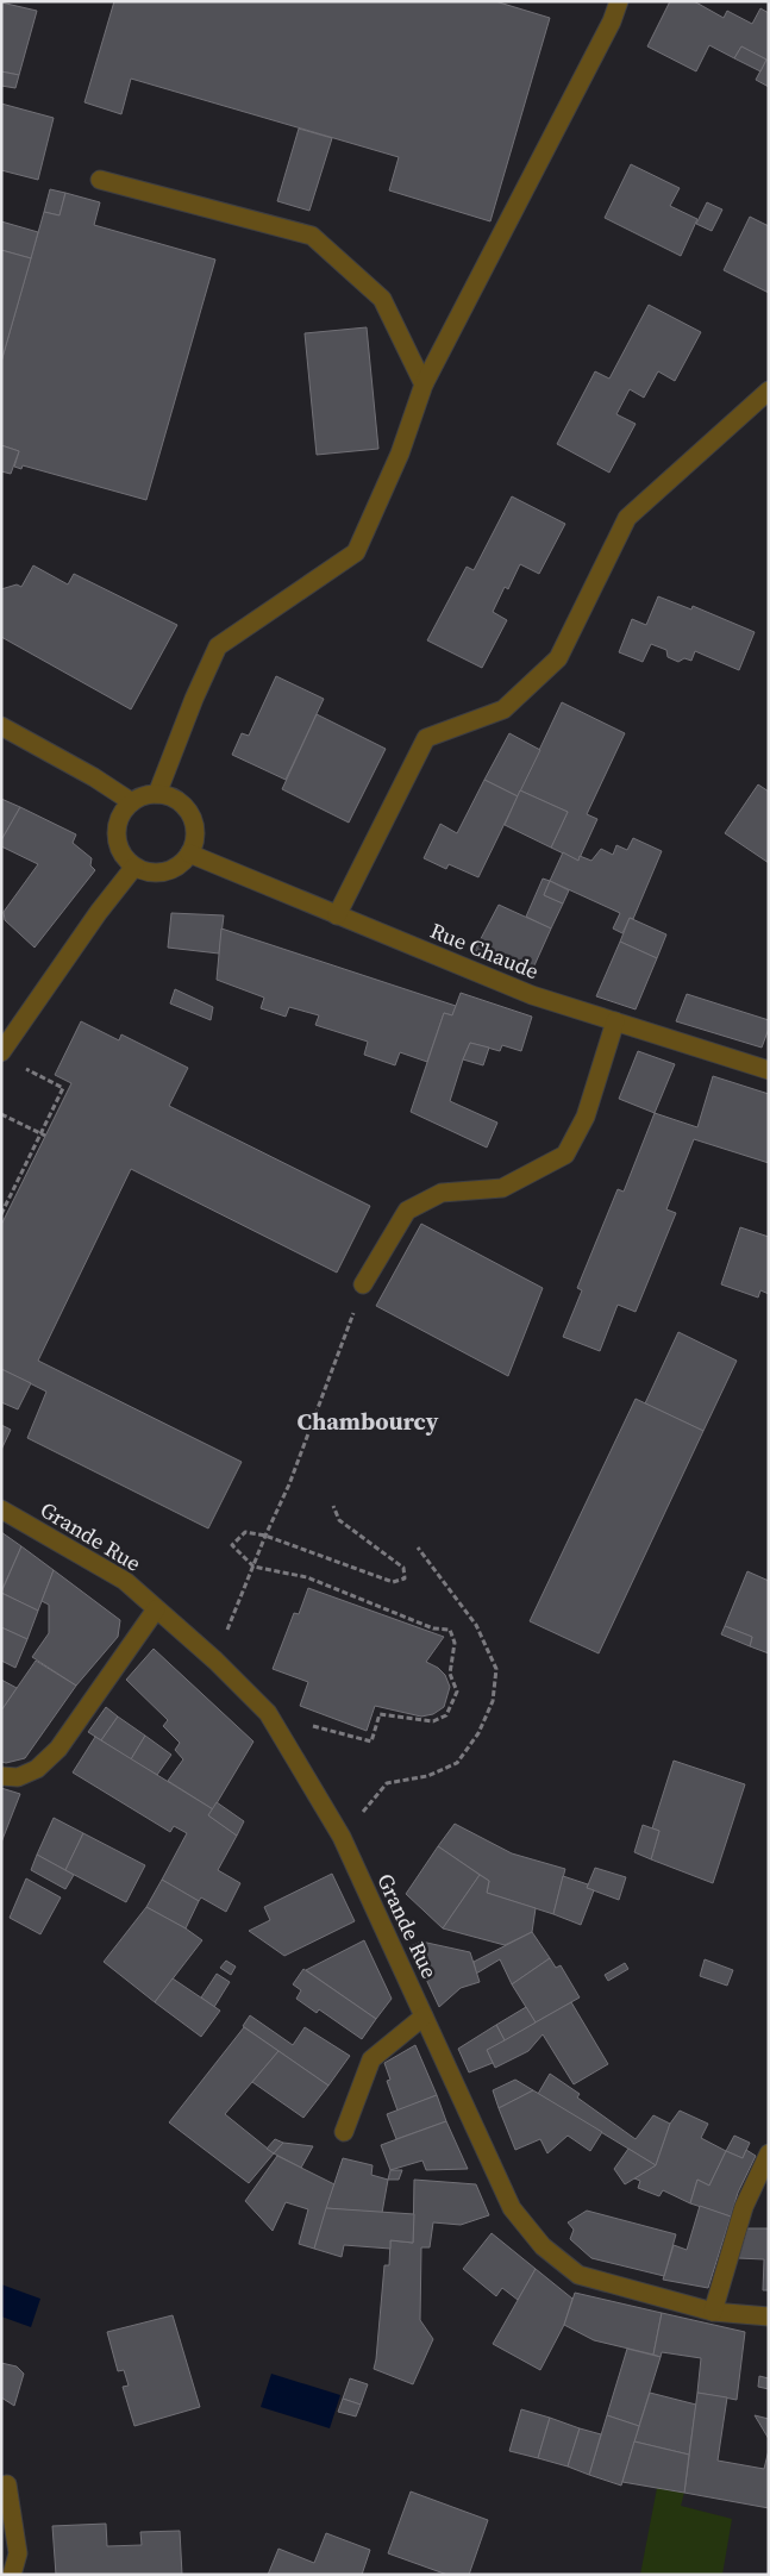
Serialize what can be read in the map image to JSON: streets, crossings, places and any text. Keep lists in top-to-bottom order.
{
  "streets": {
    "street": ["Rue Chaude", "Grande Rue"]
  },
  "districts": ["Chambourcy"]
}
